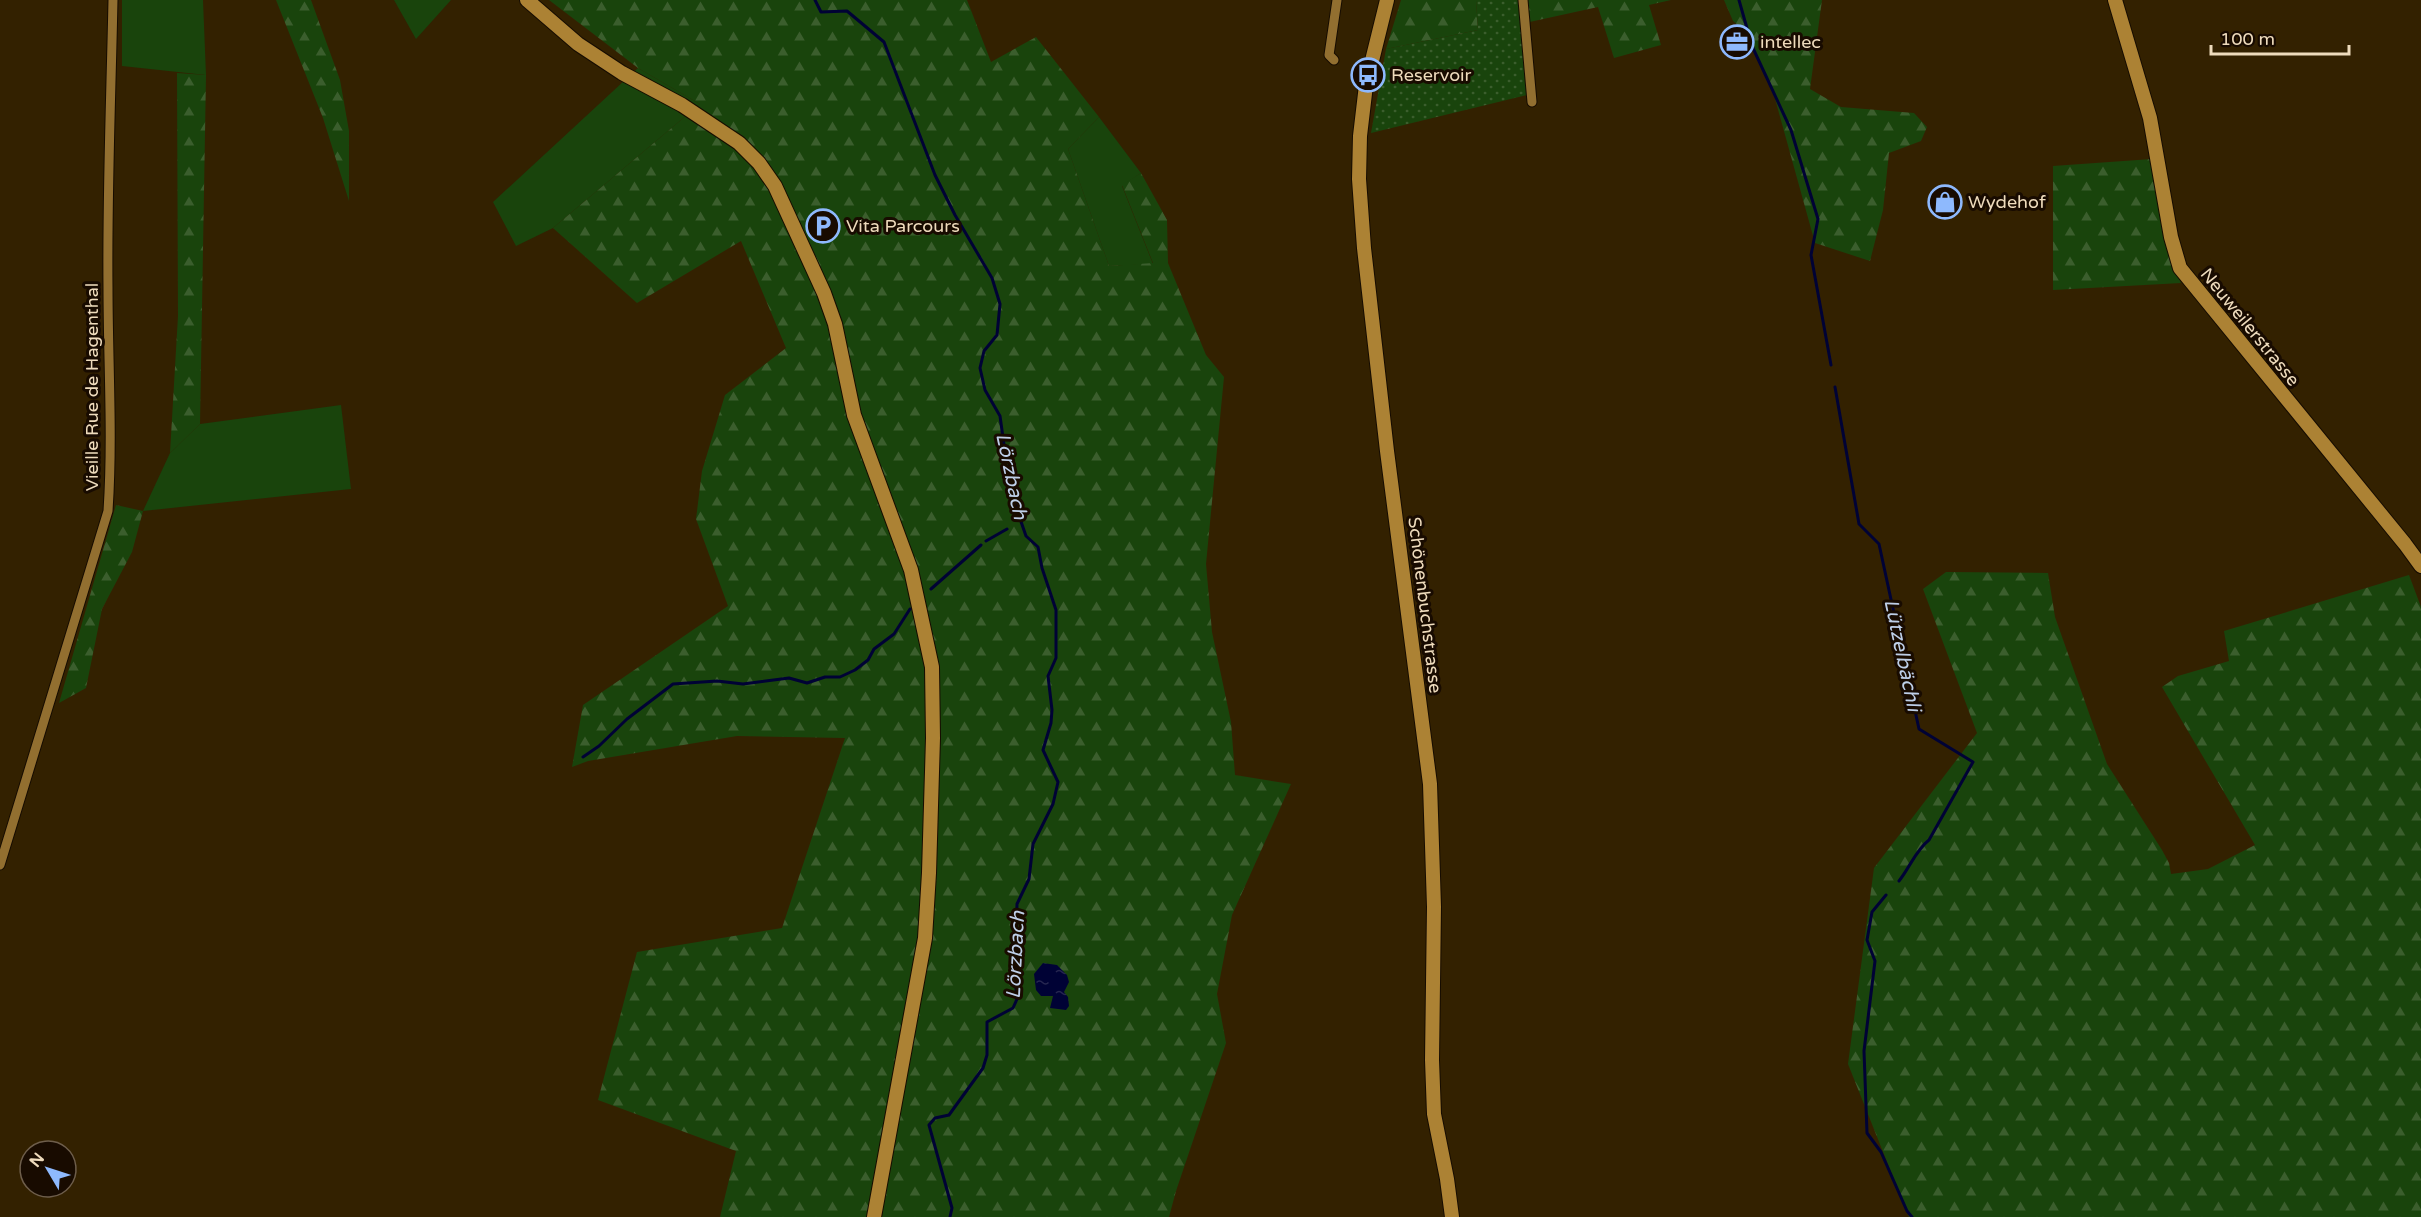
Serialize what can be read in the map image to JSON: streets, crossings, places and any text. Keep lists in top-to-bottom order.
{
  "streets": {
    "street": ["Neuweilerstrasse", "Vieille Rue de Hagenthal", "Schönenbuchstrasse"]
  },
  "water": ["Lörzbach", "Lützelbächli"],
  "places": {
    "office": ["intellec"],
    "bus stop": ["Reservoir"],
    "shop": ["Wydehof"],
    "parking": ["Vita Parcours"]
  },
  "scale_bar": "100 m",
  "north": "top left"
}
